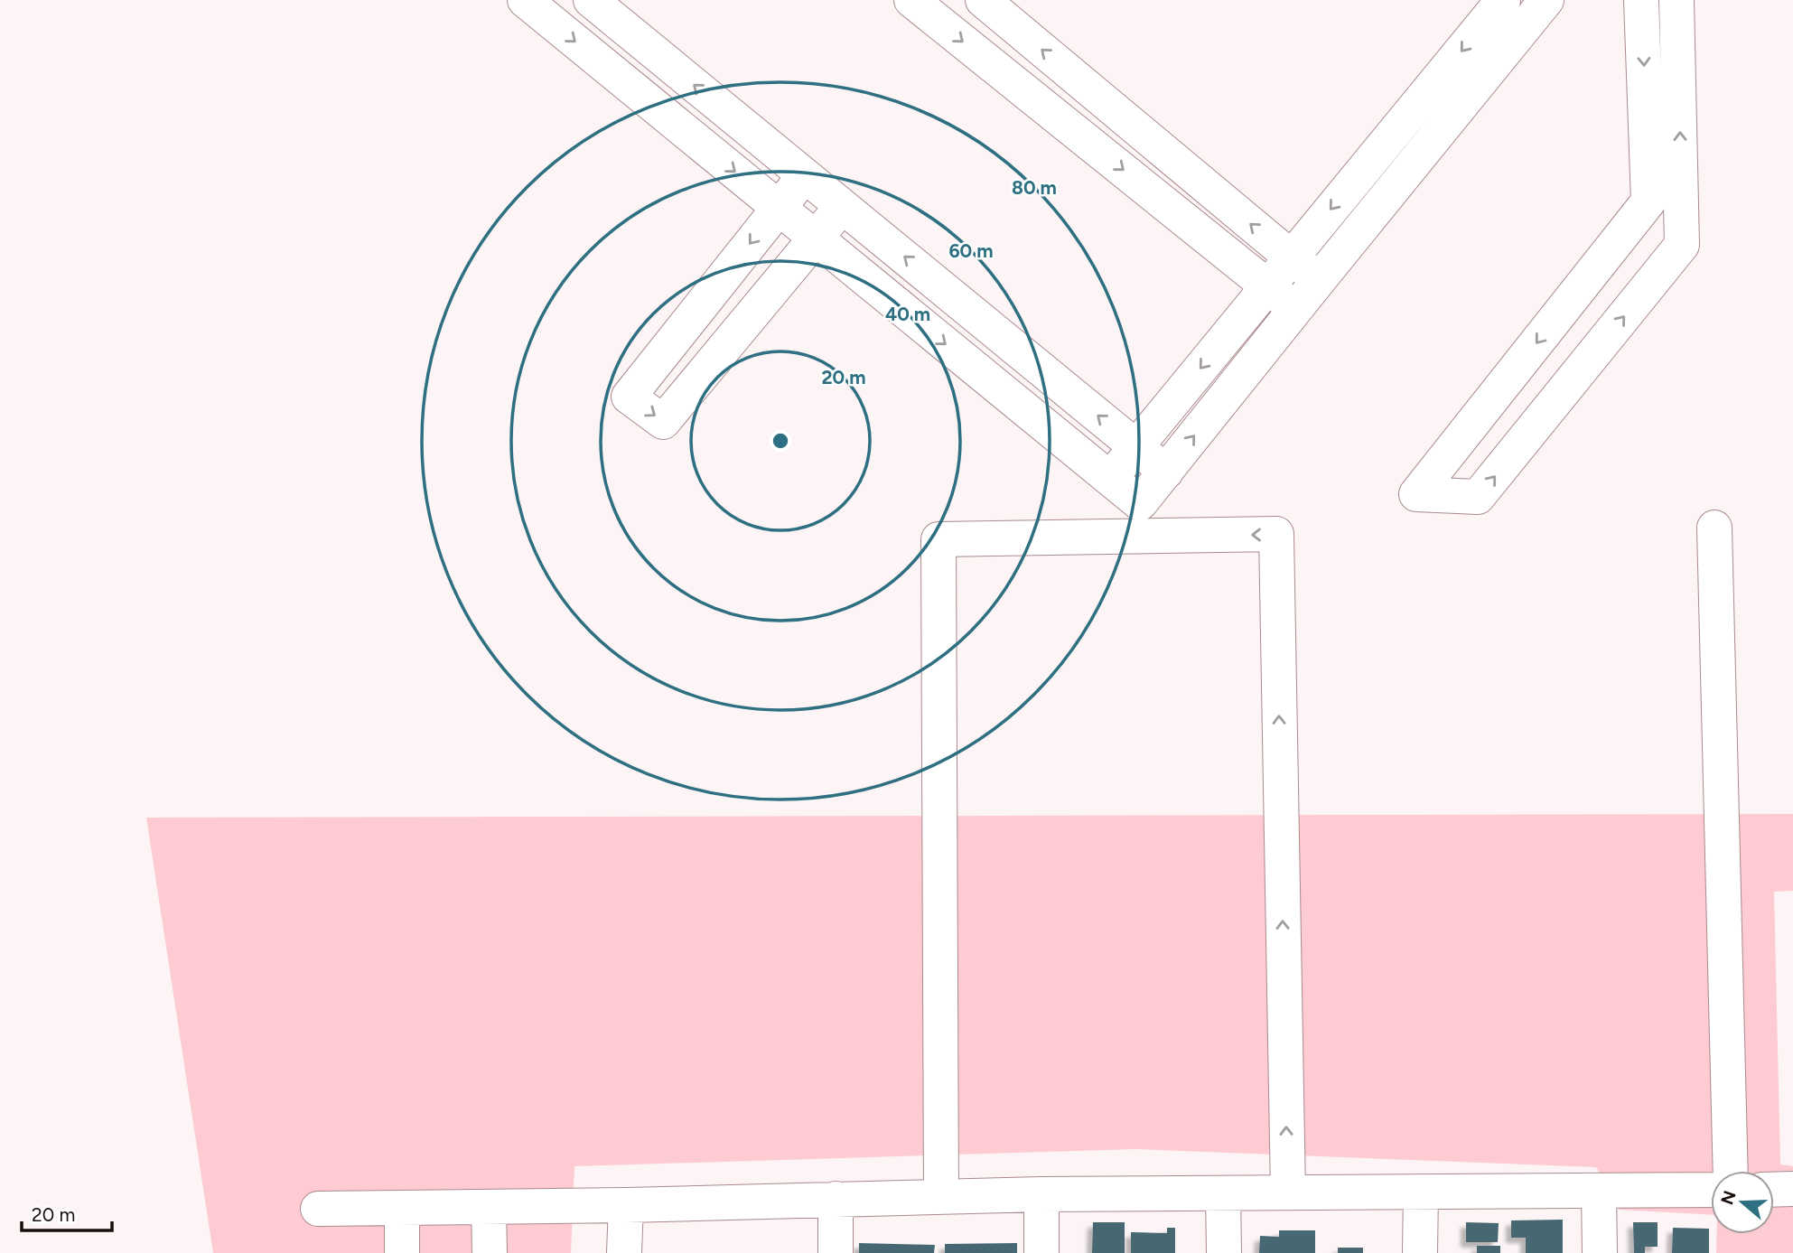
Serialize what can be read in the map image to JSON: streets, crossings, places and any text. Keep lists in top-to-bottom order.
{
  "scale_bar": "20 m",
  "north": "left",
  "rings": [
    "80 m",
    "60 m",
    "40 m",
    "20 m"
  ]
}
